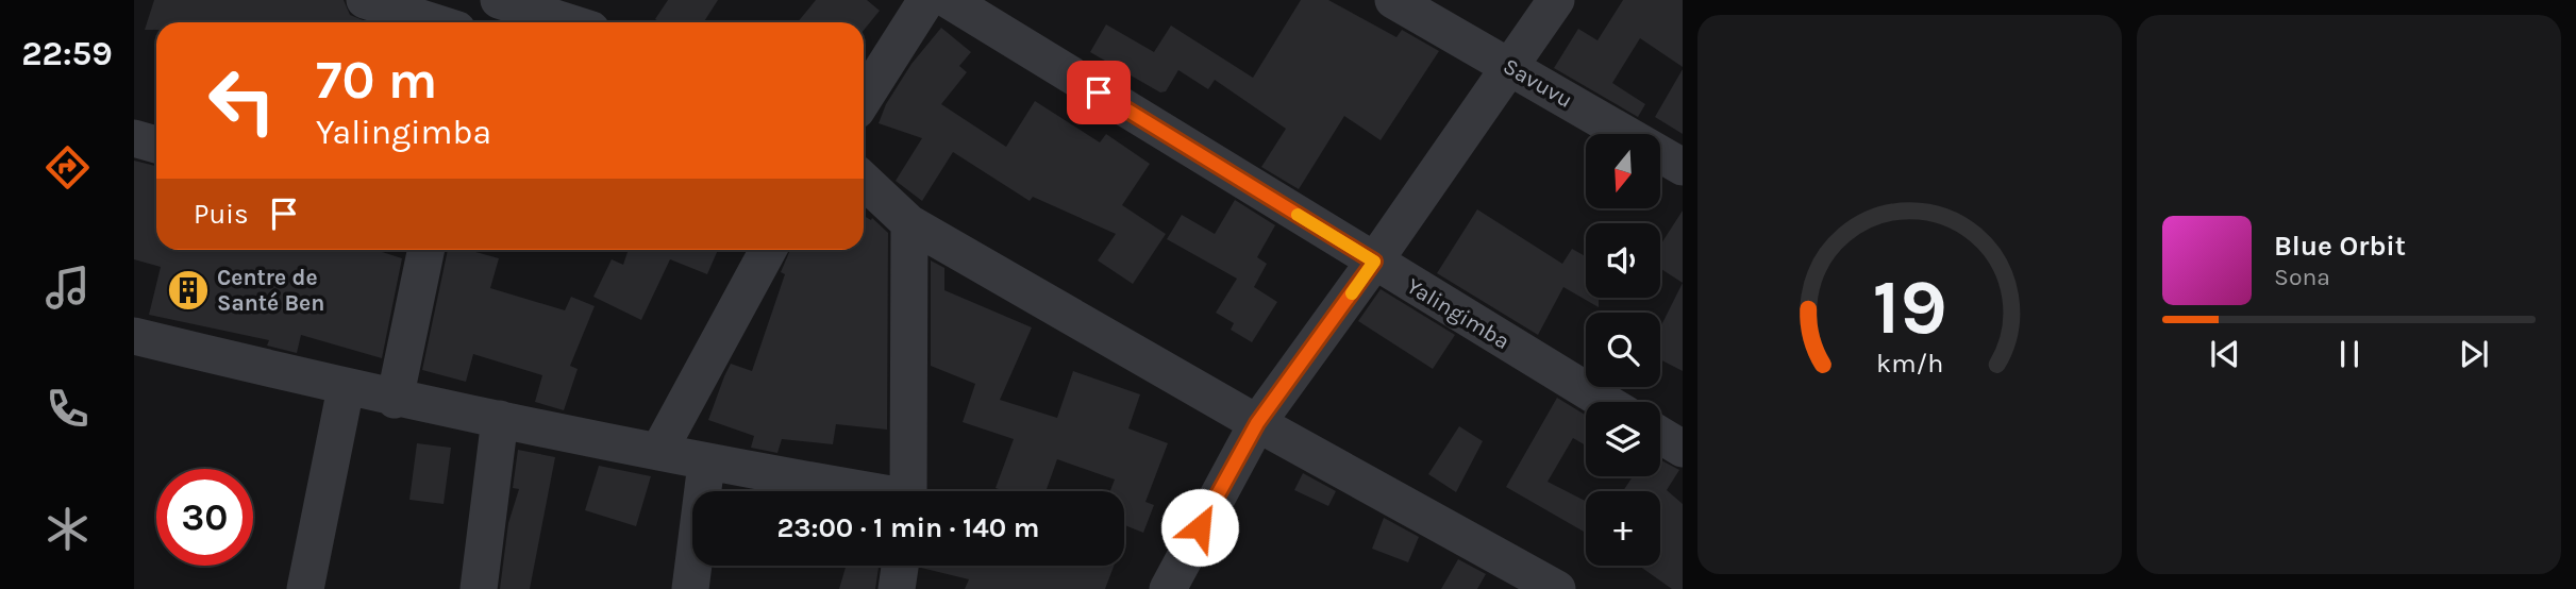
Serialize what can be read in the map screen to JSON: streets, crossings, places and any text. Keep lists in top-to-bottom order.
{
  "streets": {
    "street": ["Savuvu", "Yalingimba"]
  },
  "places": {
    "building": ["Centre de Santé Ben"]
  },
  "north": "bottom",
  "page": {
    "tabs": "22:59",
    "turn": ["70 m", "Yalingimba"],
    "map_buttons": "+",
    "then": "Puis",
    "song": ["Blue Orbit", "Sona"],
    "limit": "30",
    "trip": "23:00 · 1 min · 140 m",
    "gauge": ["19", "km/h"]
  }
}
